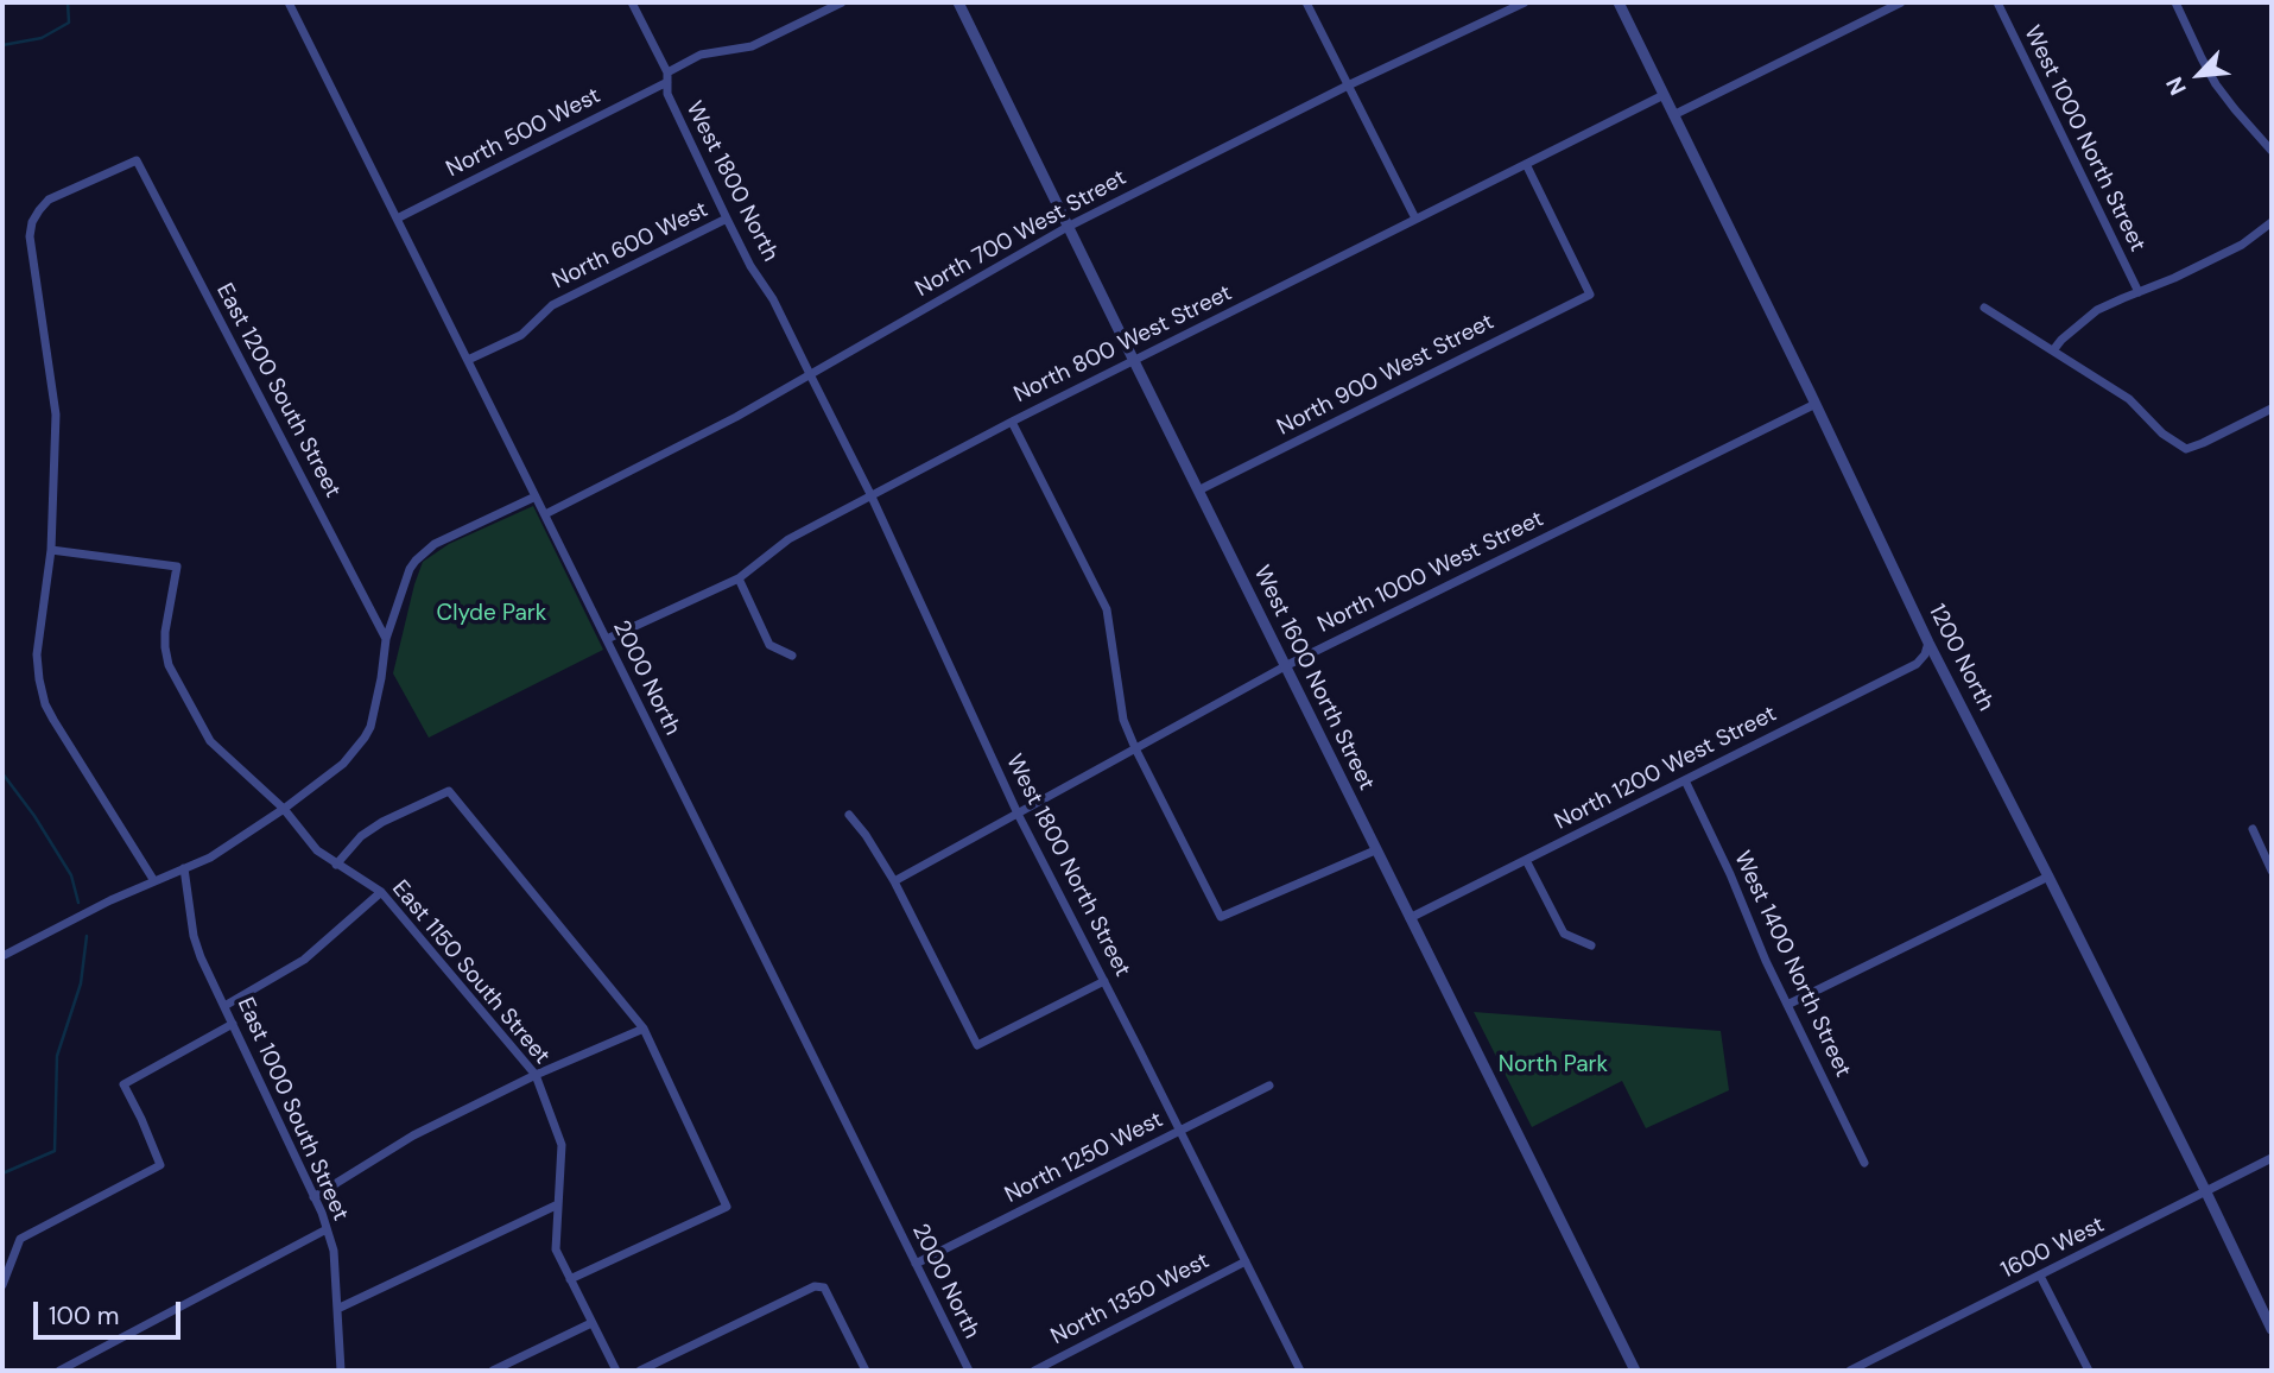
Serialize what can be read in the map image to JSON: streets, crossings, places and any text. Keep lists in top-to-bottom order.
{
  "streets": {
    "street": [
      "North 500 West",
      "West 1000 North Street",
      "West 1800 North",
      "North 700 West Street",
      "North 600 West",
      "North 800 West Street",
      "North 900 West Street",
      "East 1200 South Street",
      "North 1000 West Street",
      "1200 North",
      "2000 North",
      "West 1600 North Street",
      "North 1200 West Street",
      "West 1800 North Street",
      "West 1400 North Street",
      "East 1150 South Street",
      "East 1000 South Street",
      "North 1250 West",
      "1600 West",
      "North 1350 West"
    ]
  },
  "crossings": [
    ["North 500 West", "West 1800 North"],
    ["North 500 West", "2000 North"],
    ["West 1800 North", "North 700 West Street"],
    ["West 1800 North", "North 600 West"],
    ["West 1800 North", "West 1800 North Street"],
    ["North 700 West Street", "2000 North"],
    ["North 700 West Street", "West 1600 North Street"],
    ["North 700 West Street", "West 1800 North Street"],
    ["North 600 West", "2000 North"],
    ["North 800 West Street", "North 900 West Street"],
    ["North 800 West Street", "1200 North"],
    ["North 800 West Street", "2000 North"],
    ["North 800 West Street", "West 1600 North Street"],
    ["North 800 West Street", "West 1800 North Street"],
    ["North 900 West Street", "West 1600 North Street"],
    ["East 1200 South Street", "East 1150 South Street"],
    ["North 1000 West Street", "1200 North"],
    ["North 1000 West Street", "West 1600 North Street"],
    ["North 1000 West Street", "West 1800 North Street"],
    ["1200 North", "North 1200 West Street"],
    ["1200 North", "1600 West"],
    ["2000 North", "North 1250 West"],
    ["West 1600 North Street", "North 1200 West Street"],
    ["North 1200 West Street", "West 1400 North Street"],
    ["West 1800 North Street", "North 1250 West"],
    ["West 1800 North Street", "North 1350 West"]
  ],
  "parks": ["Clyde Park", "North Park"],
  "scale_bar": "100 m",
  "north": "bottom left"
}
